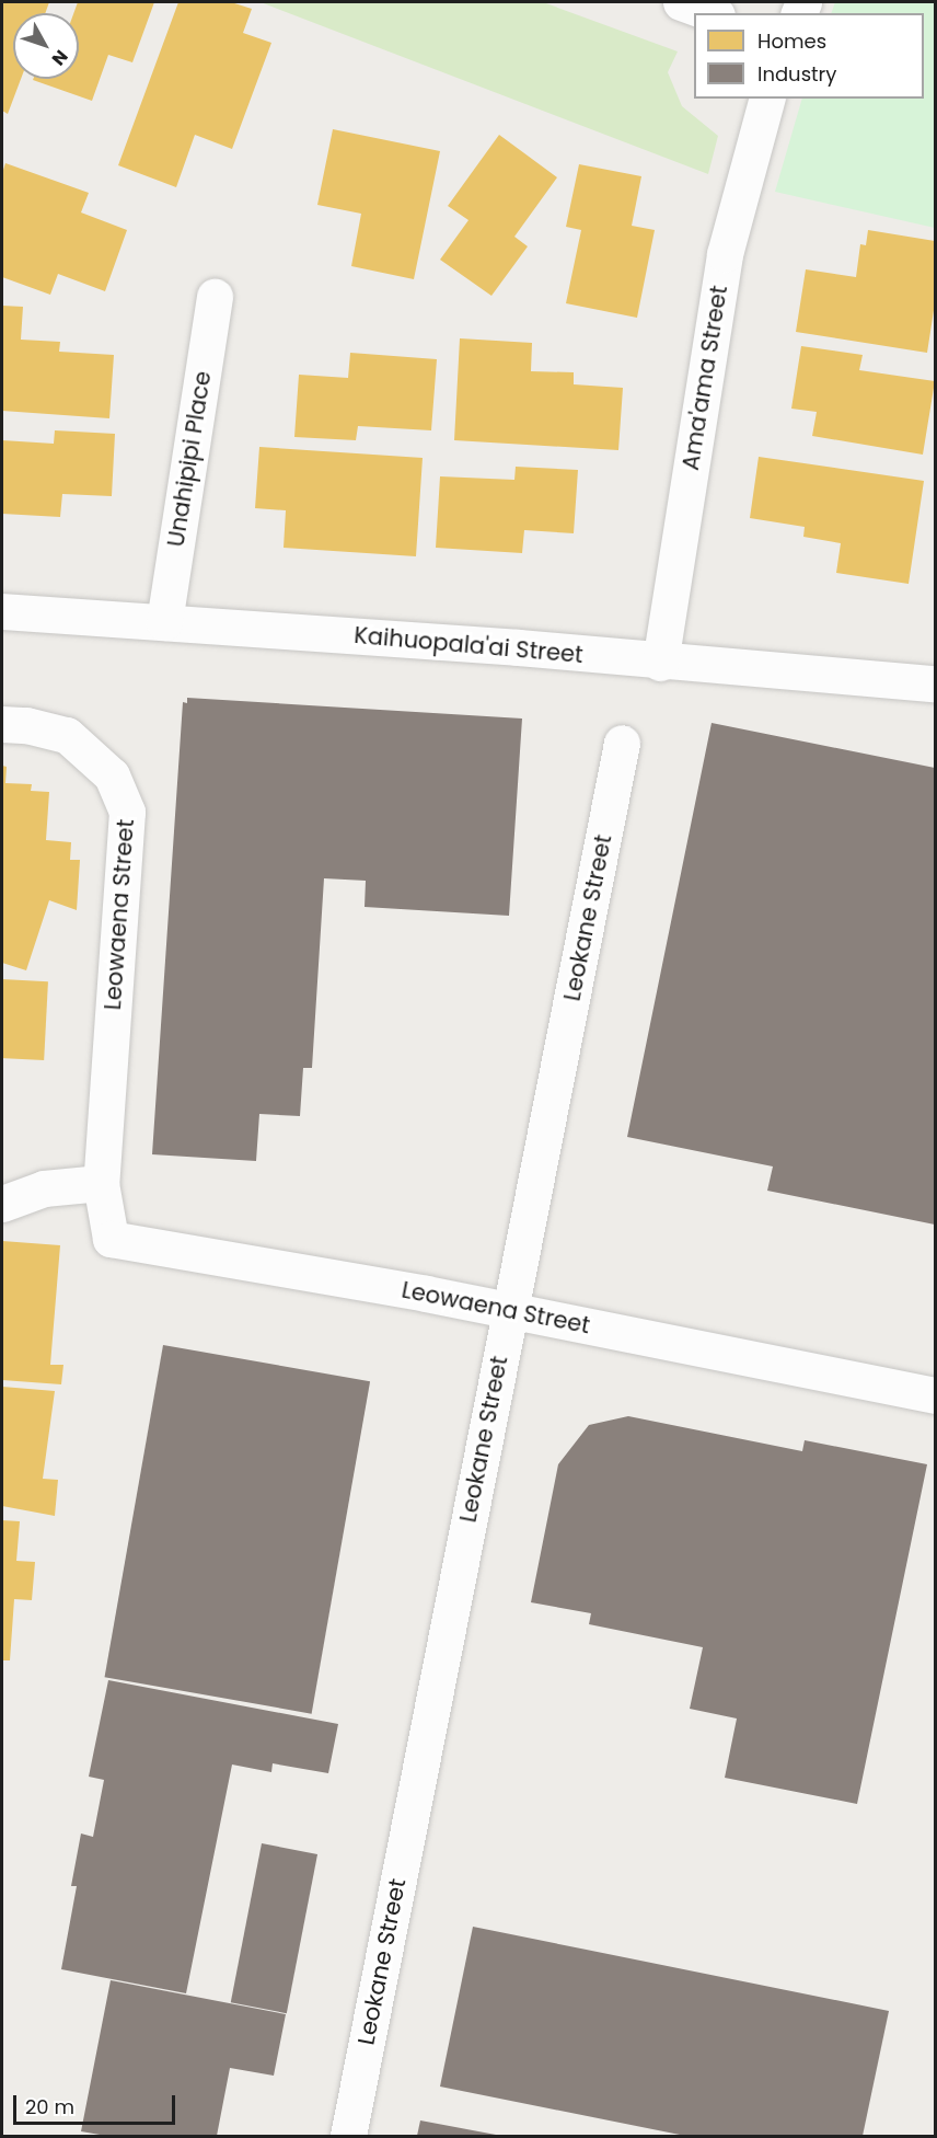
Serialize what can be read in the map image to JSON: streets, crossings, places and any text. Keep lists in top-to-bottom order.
{
  "streets": {
    "street": [
      "Ama'ama Street",
      "Unahipipi Place",
      "Kaihuopala'ai Street",
      "Leowaena Street",
      "Leokane Street"
    ]
  },
  "crossings": [
    ["Ama'ama Street", "Kaihuopala'ai Street"],
    ["Unahipipi Place", "Kaihuopala'ai Street"],
    ["Leowaena Street", "Leokane Street"]
  ],
  "legend": ["Homes", "Industry"],
  "scale_bar": "20 m",
  "north": "bottom right"
}
